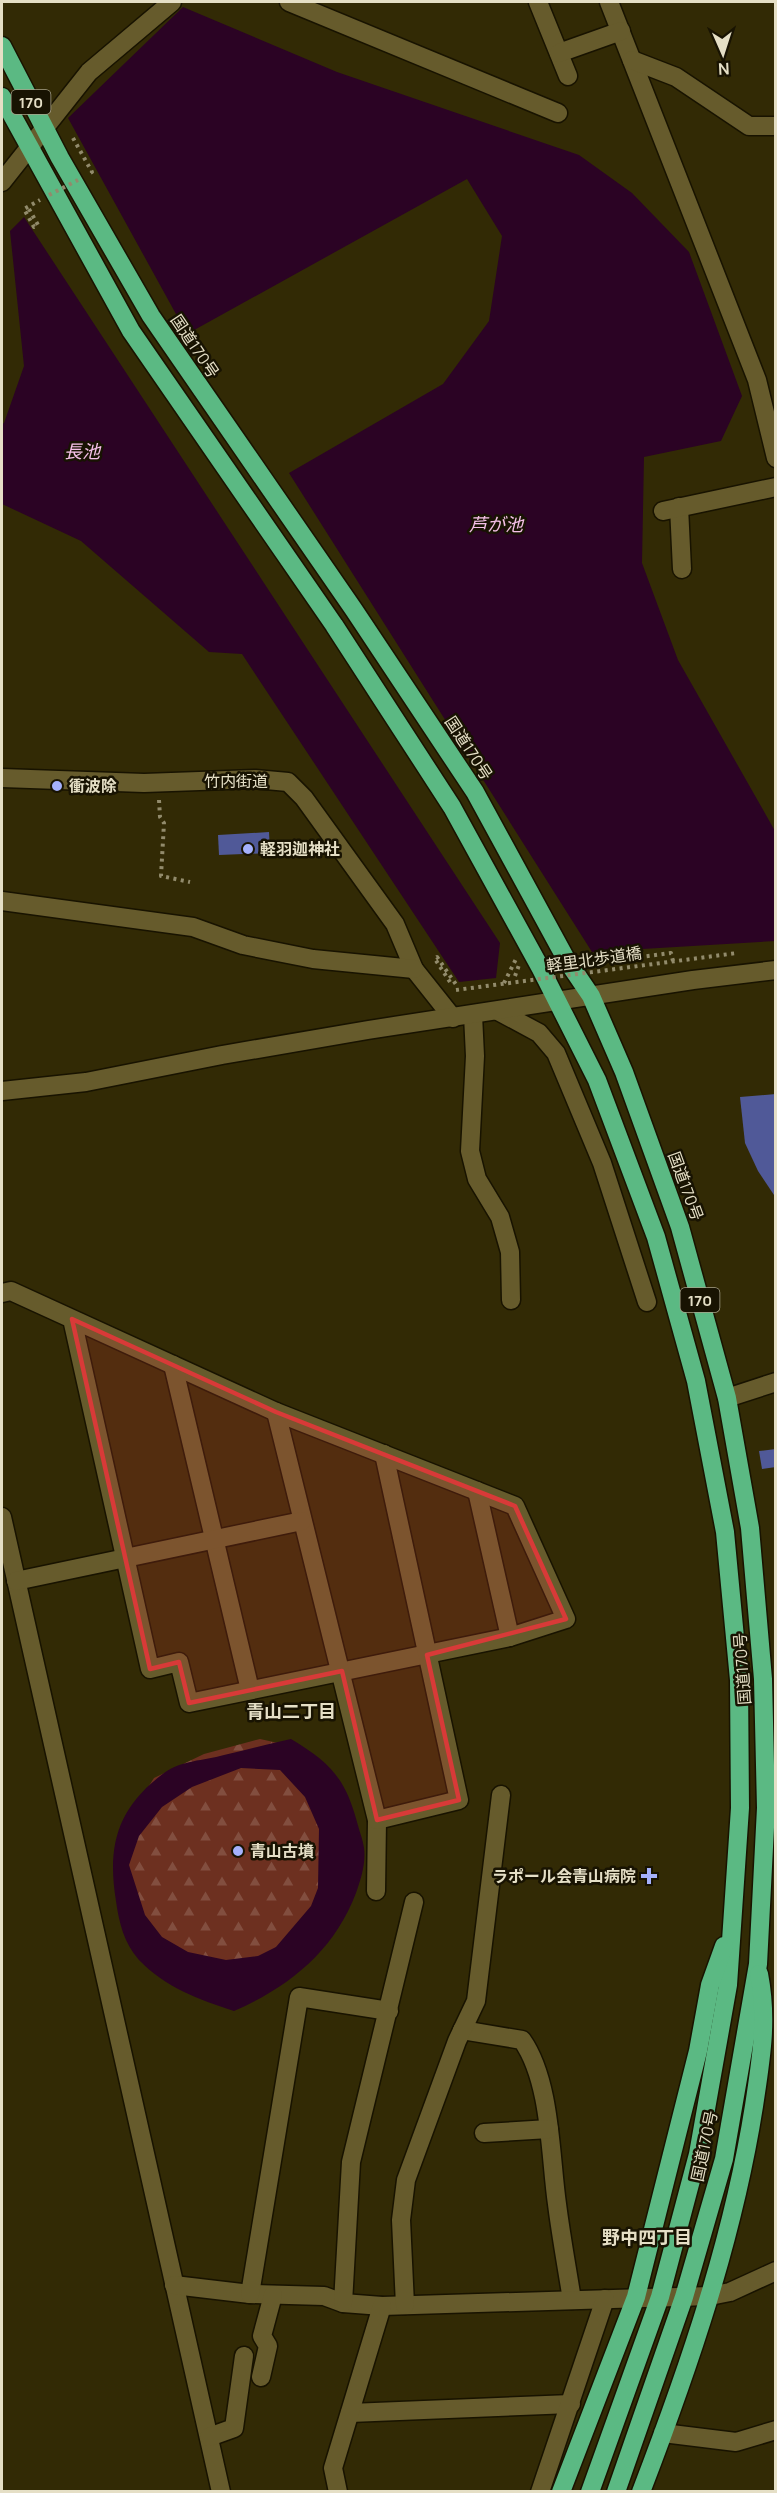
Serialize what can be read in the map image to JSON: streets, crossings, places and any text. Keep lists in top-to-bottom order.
{
  "streets": {
    "highway": ["170", "国道170号"],
    "street": ["竹内街道"],
    "path": ["軽里北歩道橋"]
  },
  "districts": ["青山二丁目", "野中四丁目"],
  "water": ["長池", "芦が池"],
  "places": {
    "other": ["衝波除", "軽羽迦神社", "青山古墳"],
    "health": ["ラポール会青山病院"]
  },
  "north": "bottom"
}
